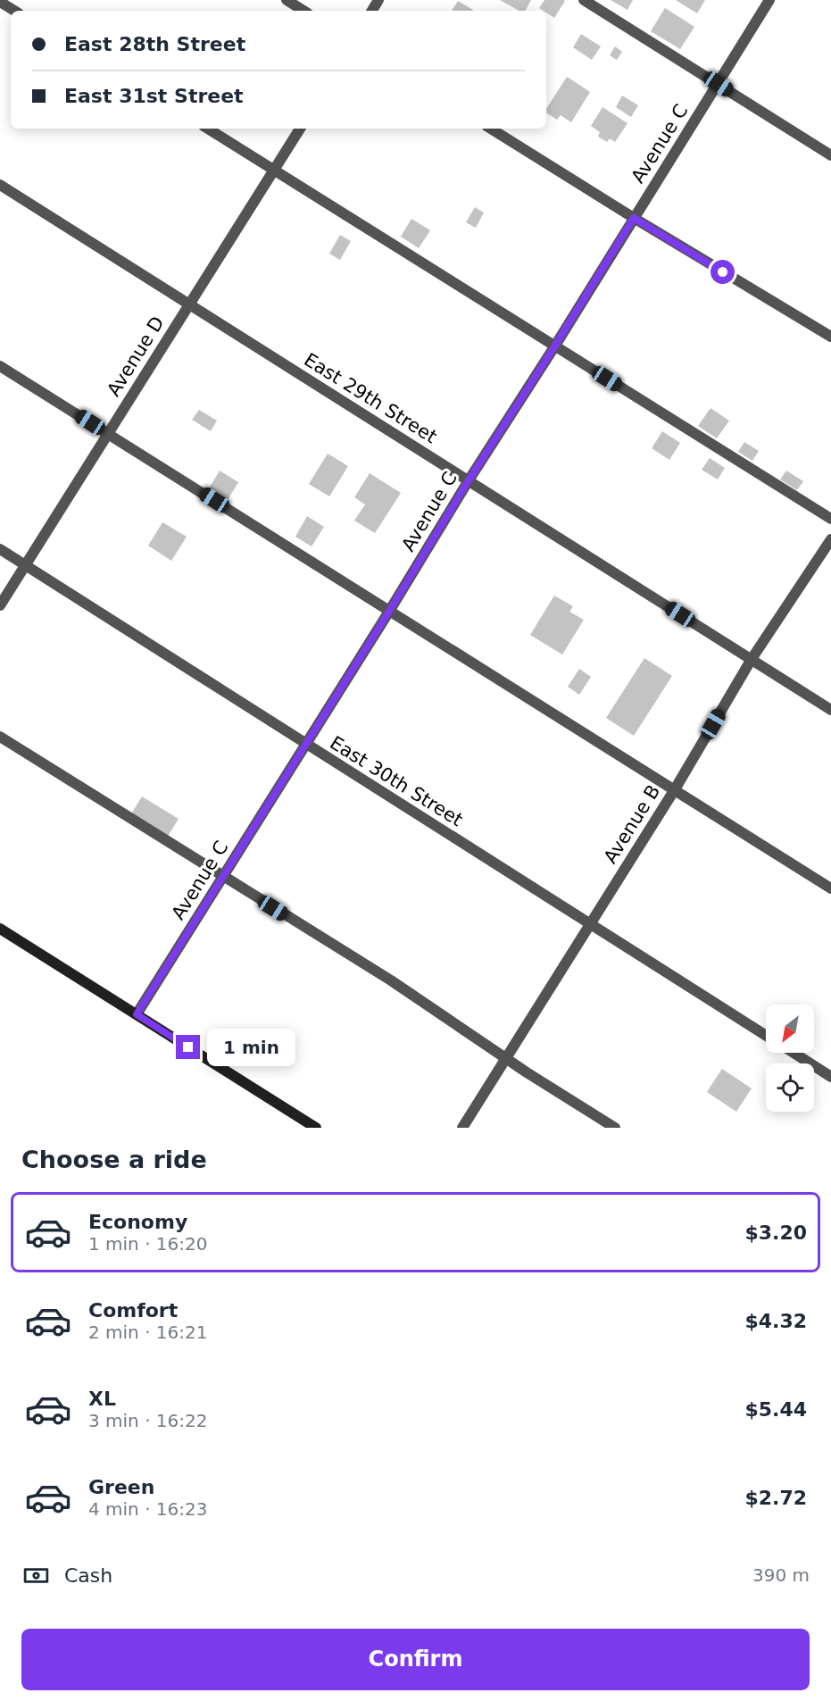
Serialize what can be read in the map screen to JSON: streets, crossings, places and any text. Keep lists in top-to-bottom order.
{
  "streets": {
    "street": [
      "Avenue C",
      "Avenue D",
      "East 29th Street",
      "East 30th Street",
      "Avenue B"
    ]
  },
  "crossings": [
    ["Avenue C", "East 29th Street"],
    ["Avenue C", "East 30th Street"],
    ["Avenue D", "East 29th Street"],
    ["Avenue D", "East 30th Street"],
    ["East 29th Street", "Avenue B"],
    ["East 30th Street", "Avenue B"]
  ],
  "north": "bottom left",
  "page": {
    "banner": ["East 28th Street", "East 31st Street"],
    "bubble": "1 min",
    "heading": "Choose a ride",
    "list": [
      {
        "name": "Economy",
        "note": "1 min · 16:20",
        "value": "$3.20"
      },
      {
        "name": "Comfort",
        "note": "2 min · 16:21",
        "value": "$4.32"
      },
      {
        "name": "XL",
        "note": "3 min · 16:22",
        "value": "$5.44"
      },
      {
        "name": "Green",
        "note": "4 min · 16:23",
        "value": "$2.72"
      }
    ],
    "pay": ["Cash", "390 m"],
    "buttons": "Confirm"
  }
}
